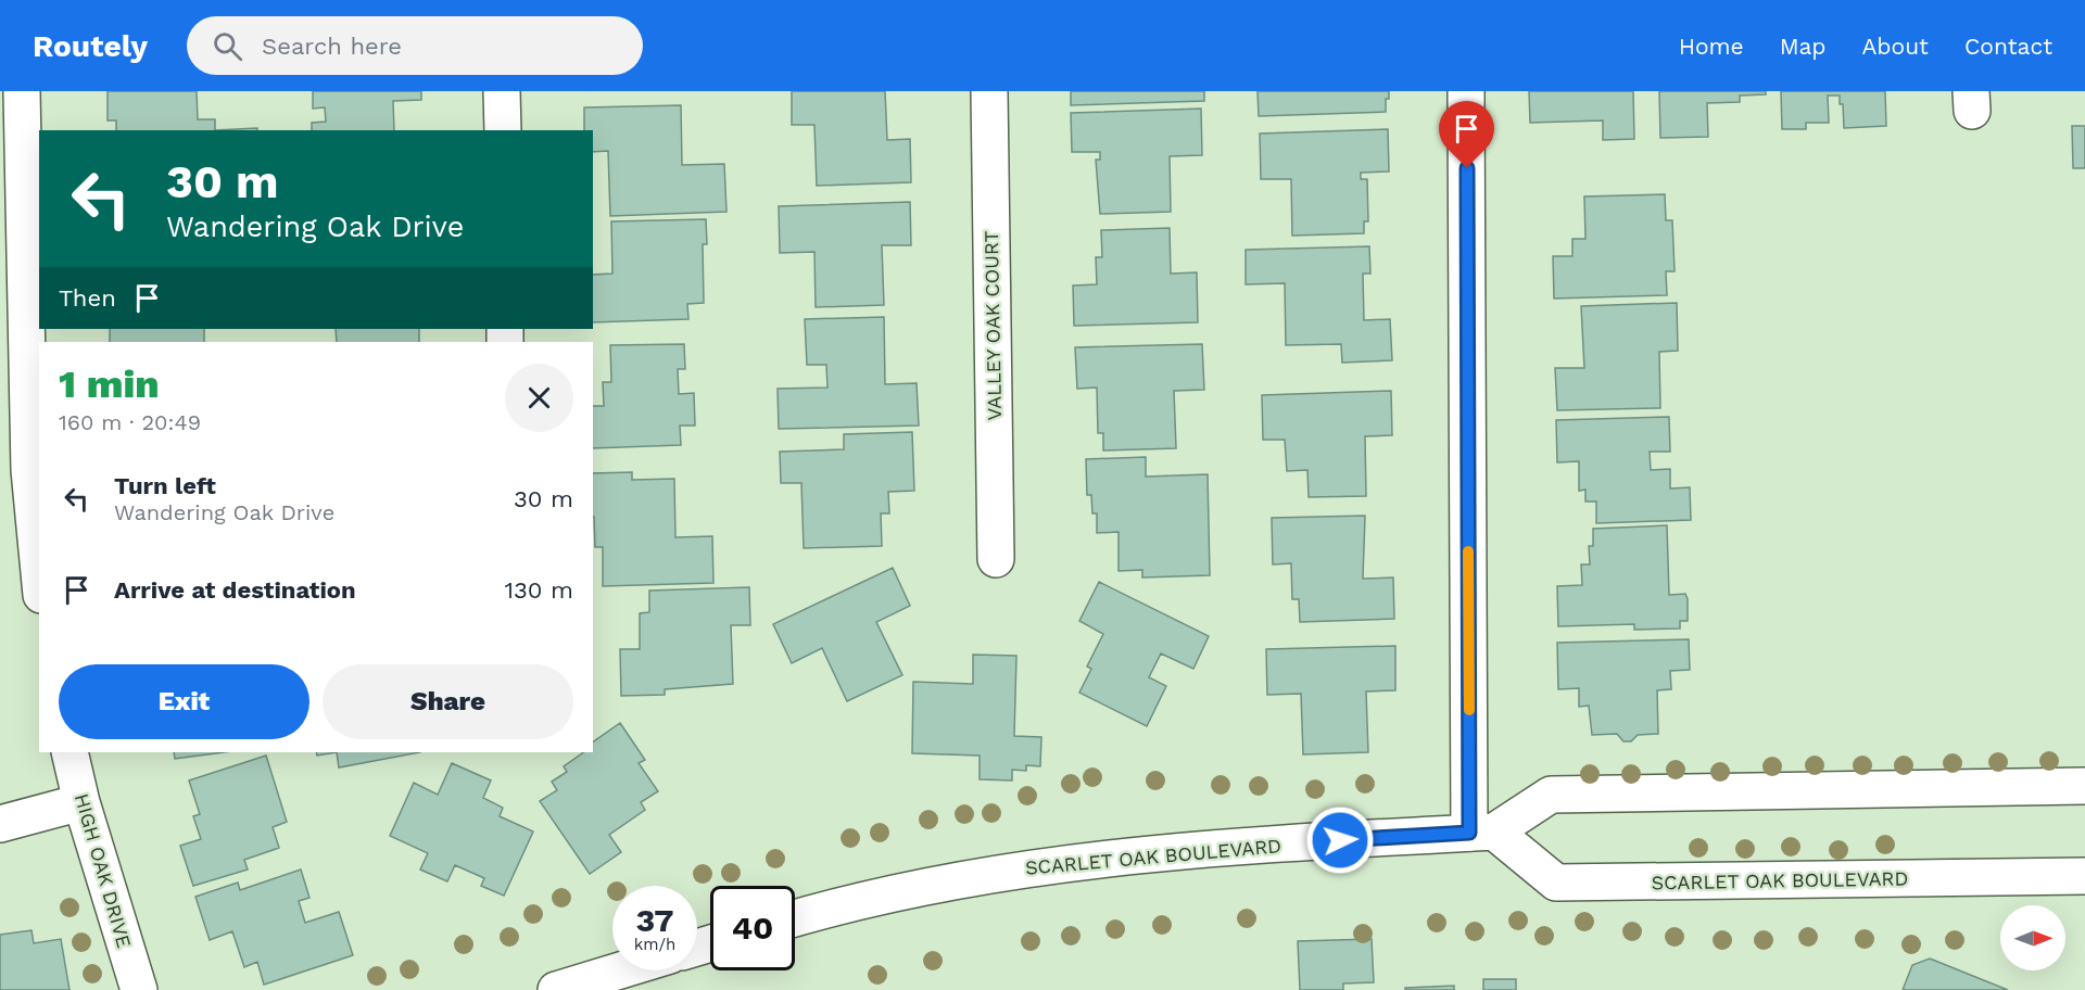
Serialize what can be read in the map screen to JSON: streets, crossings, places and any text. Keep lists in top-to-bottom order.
{
  "streets": {
    "street": ["VALLEY OAK COURT", "SCARLET OAK BOULEVARD", "HIGH OAK DRIVE"]
  },
  "north": "right",
  "page": {
    "header": "Routely",
    "search": "Search here",
    "nav": [
      "Home",
      "Map",
      "About",
      "Contact"
    ],
    "turn": ["30 m", "Wandering Oak Drive"],
    "then": "Then",
    "heading": ["1 min", "160 m · 20:49"],
    "list": [
      {
        "name": "Turn left",
        "note": "Wandering Oak Drive",
        "value": "30 m"
      },
      {
        "name": "Arrive at destination",
        "value": "130 m"
      }
    ],
    "buttons": ["Exit", "Share"],
    "speed": "37 km/h",
    "limit": "40"
  }
}
